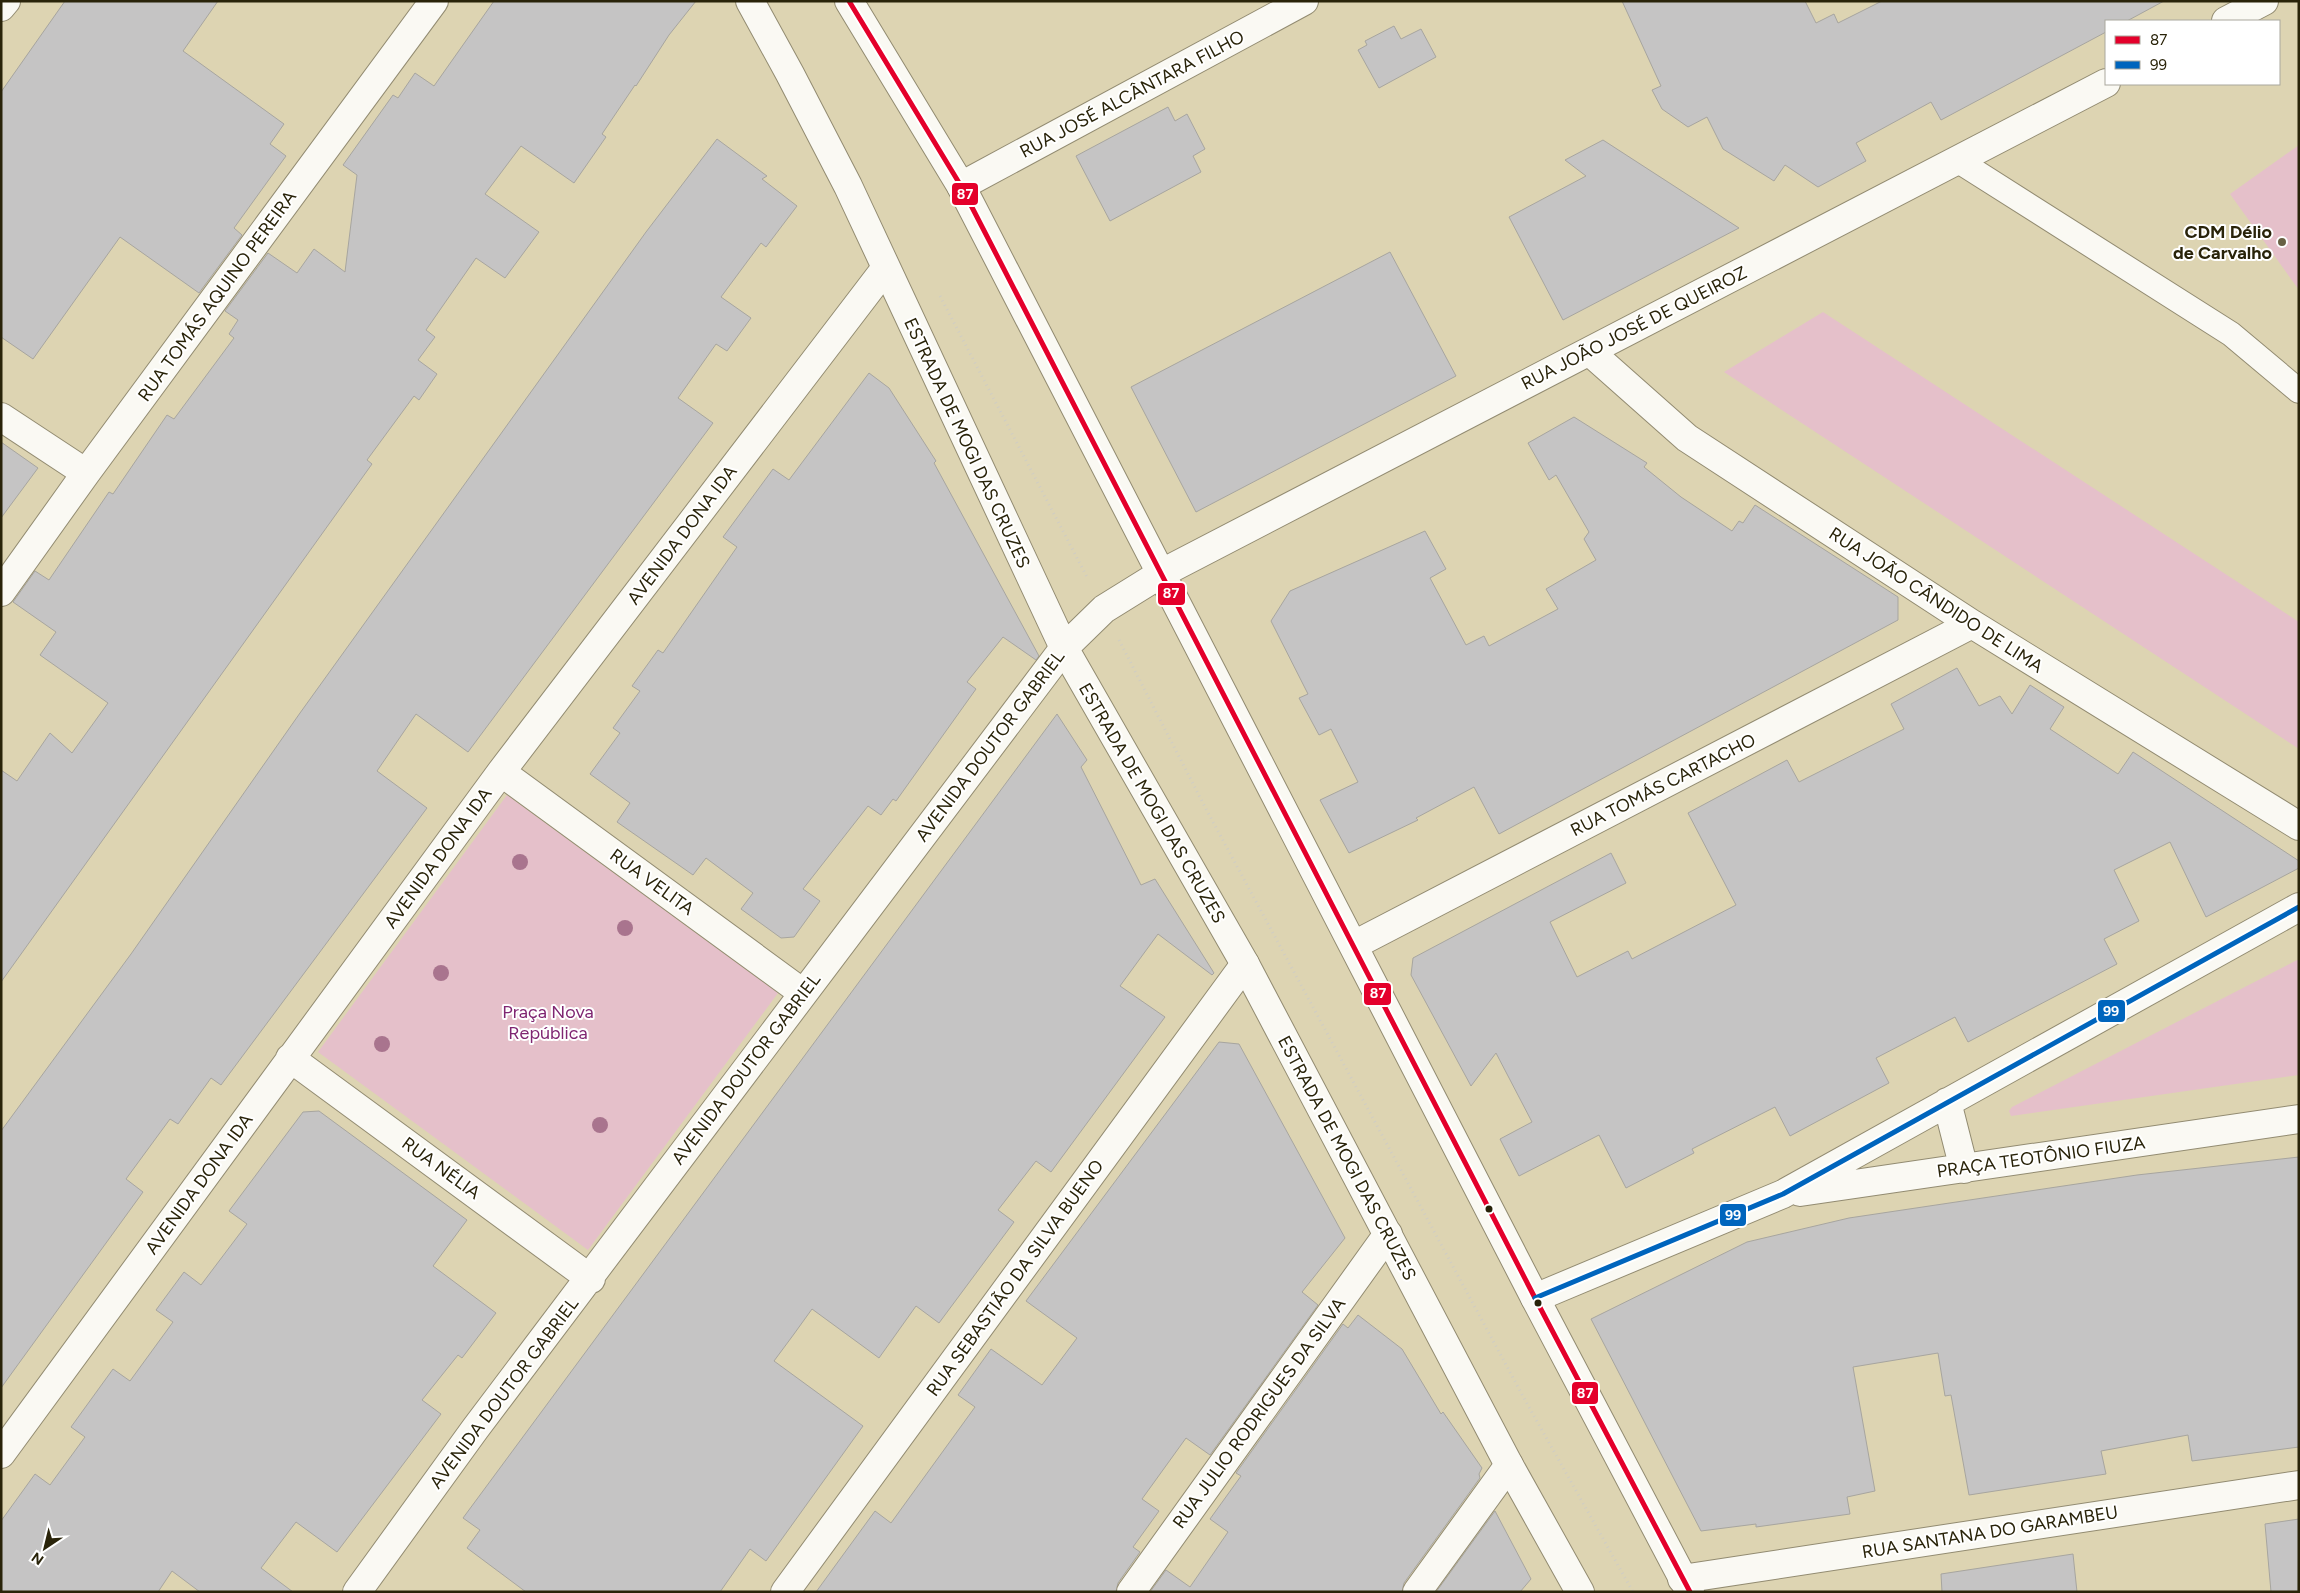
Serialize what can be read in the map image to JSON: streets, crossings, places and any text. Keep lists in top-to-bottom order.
{
  "streets": {
    "street": [
      "RUA JOSÉ ALCÂNTARA FILHO",
      "RUA TOMÁS AQUINO PEREIRA",
      "RUA JOÃO JOSÉ DE QUEIROZ",
      "ESTRADA DE MOGI DAS CRUZES",
      "AVENIDA DONA IDA",
      "RUA JOÃO CÂNDIDO DE LIMA",
      "AVENIDA DOUTOR GABRIEL",
      "RUA TOMÁS CARTACHO",
      "RUA VELITA",
      "PRAÇA TEOTÔNIO FIUZA",
      "RUA NÉLIA",
      "RUA SEBASTIÃO DA SILVA BUENO",
      "RUA JULIO RODRIGUES DA SILVA",
      "RUA SANTANA DO GARAMBEU"
    ]
  },
  "crossings": [
    ["RUA JOÃO JOSÉ DE QUEIROZ", "RUA JOÃO CÂNDIDO DE LIMA"],
    ["RUA JOÃO JOSÉ DE QUEIROZ", "AVENIDA DOUTOR GABRIEL"],
    ["ESTRADA DE MOGI DAS CRUZES", "AVENIDA DONA IDA"],
    ["ESTRADA DE MOGI DAS CRUZES", "AVENIDA DOUTOR GABRIEL"],
    ["ESTRADA DE MOGI DAS CRUZES", "RUA SEBASTIÃO DA SILVA BUENO"],
    ["ESTRADA DE MOGI DAS CRUZES", "RUA JULIO RODRIGUES DA SILVA"],
    ["AVENIDA DONA IDA", "RUA VELITA"],
    ["AVENIDA DONA IDA", "RUA NÉLIA"],
    ["RUA JOÃO CÂNDIDO DE LIMA", "RUA TOMÁS CARTACHO"],
    ["AVENIDA DOUTOR GABRIEL", "RUA VELITA"],
    ["AVENIDA DOUTOR GABRIEL", "RUA NÉLIA"]
  ],
  "parks": ["Praça Nova República"],
  "places": ["CDM Délio de Carvalho"],
  "lines": ["transit line 87", "transit line 99"],
  "legend": ["87", "99"],
  "north": "bottom left"
}
